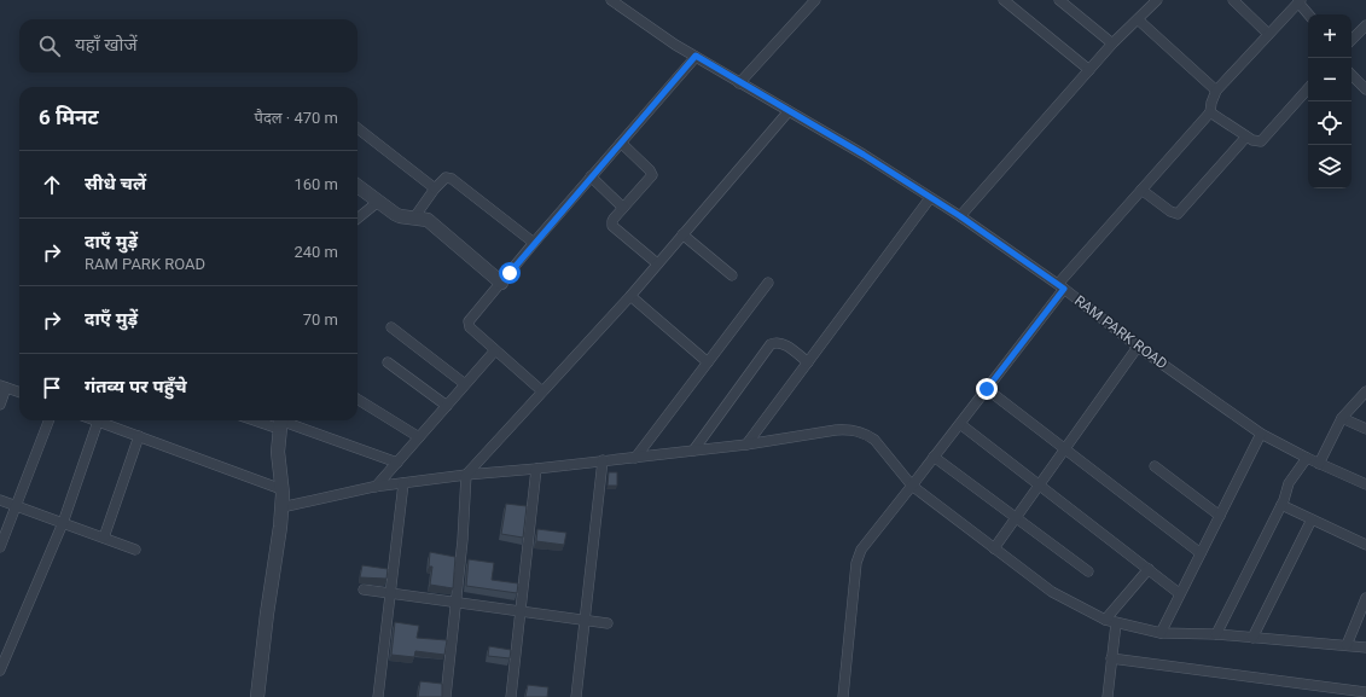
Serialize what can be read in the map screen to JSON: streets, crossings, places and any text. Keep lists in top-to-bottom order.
{
  "streets": {
    "street": ["RAM PARK ROAD"]
  },
  "page": {
    "map_buttons": ["+", "−"],
    "search": "यहाँ खोजें",
    "heading": ["6 मिनट", "पैदल · 470 m"],
    "list": [
      ["सीधे चलें", "160 m"],
      ["दाएँ मुड़ें", "RAM PARK ROAD", "240 m"],
      ["दाएँ मुड़ें", "70 m"],
      "गंतव्य पर पहुँचे"
    ]
  }
}
